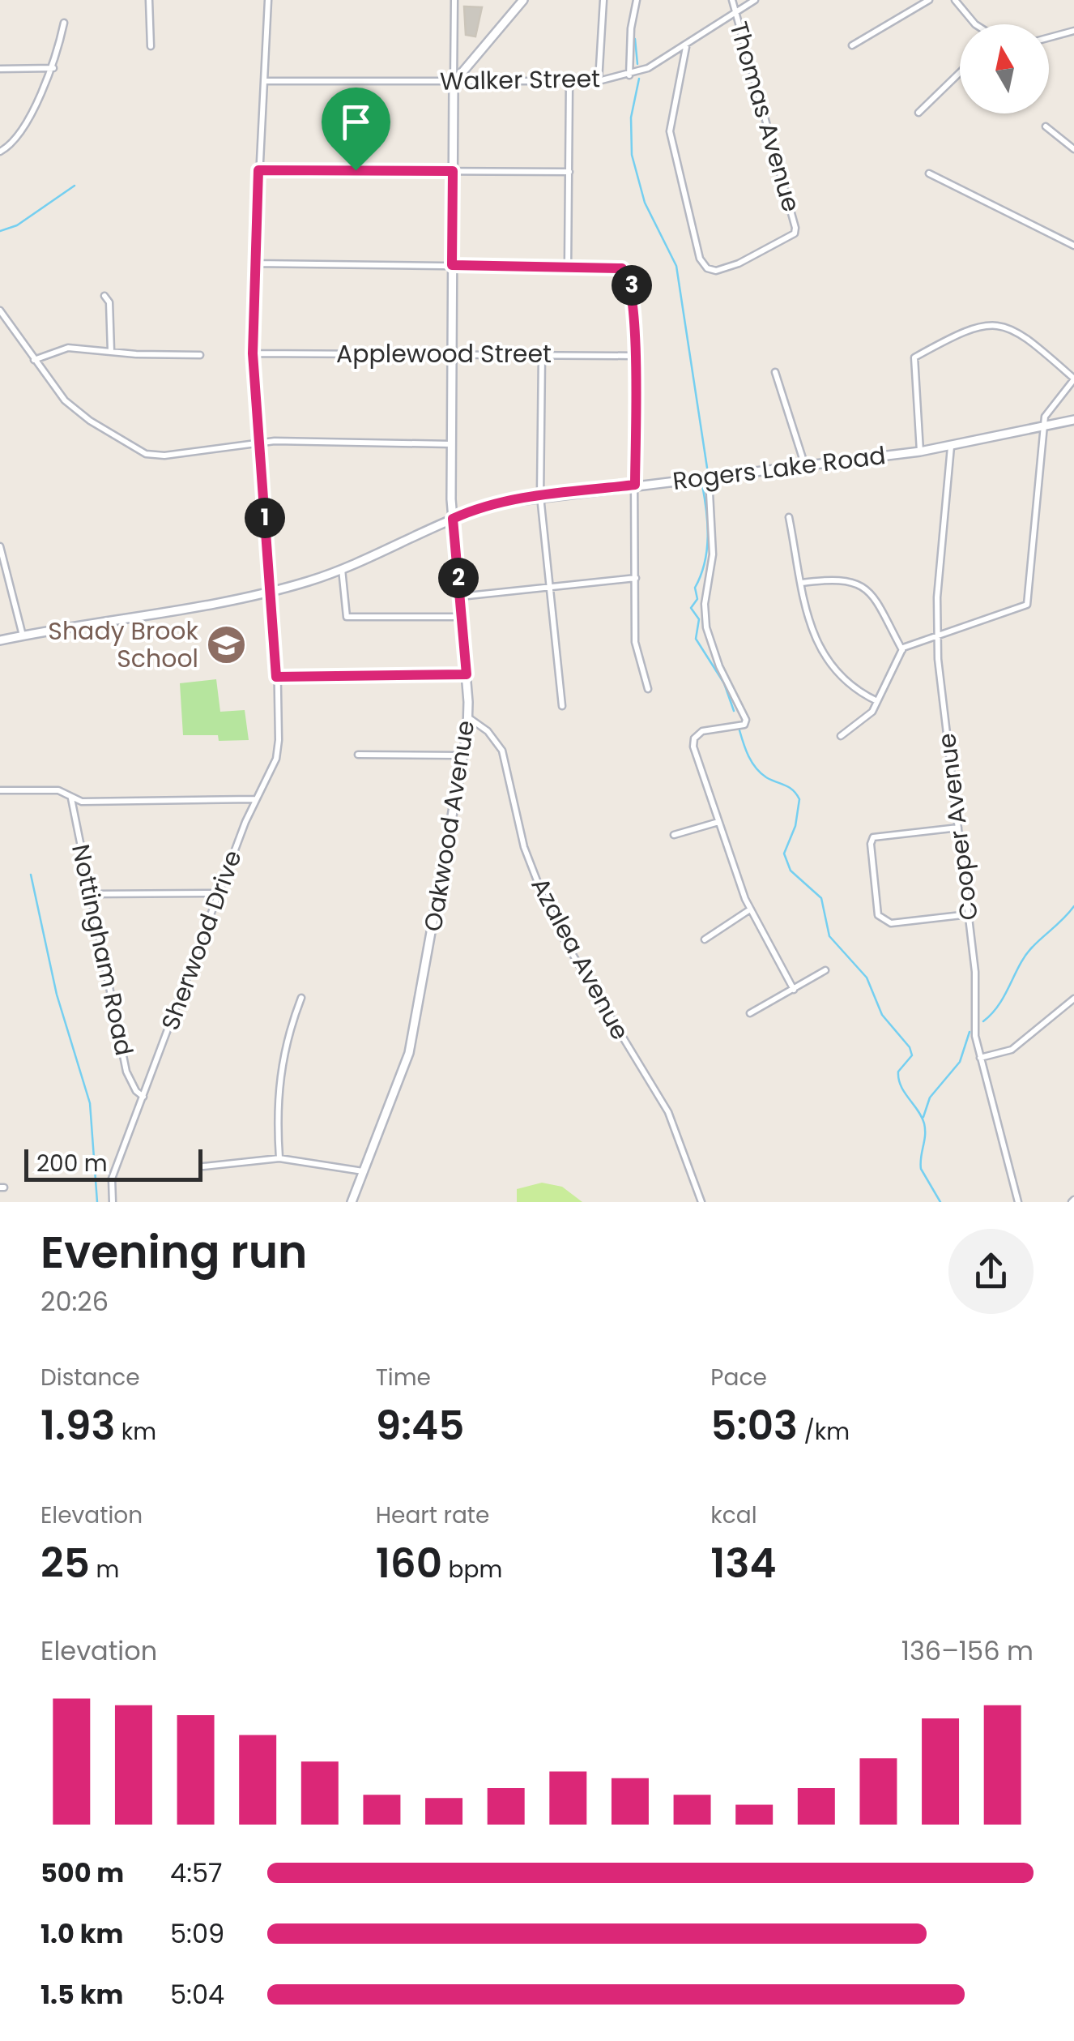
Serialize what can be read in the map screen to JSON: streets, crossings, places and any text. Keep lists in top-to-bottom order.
{
  "streets": {
    "street": [
      "Walker Street",
      "Thomas Avenue",
      "Applewood Street",
      "Rogers Lake Road",
      "Oakwood Avenue",
      "Cooper Avenue",
      "Sherwood Drive",
      "Nottingham Road",
      "Azalea Avenue"
    ]
  },
  "crossings": [
    ["Walker Street", "Thomas Avenue"],
    ["Walker Street", "Oakwood Avenue"],
    ["Walker Street", "Sherwood Drive"],
    ["Applewood Street", "Oakwood Avenue"],
    ["Applewood Street", "Sherwood Drive"],
    ["Rogers Lake Road", "Oakwood Avenue"],
    ["Rogers Lake Road", "Cooper Avenue"],
    ["Rogers Lake Road", "Sherwood Drive"],
    ["Oakwood Avenue", "Azalea Avenue"],
    ["Sherwood Drive", "Nottingham Road"]
  ],
  "places": {
    "school or university": ["Shady Brook School"]
  },
  "scale_bar": "200 m",
  "north": "top",
  "page": {
    "pins": ["3", "1", "2"],
    "scale": "200 m",
    "heading": ["Evening run", "20:26"],
    "stats": [
      ["Distance", "1.93 km"],
      ["Time", "9:45"],
      ["Pace", "5:03 /km"],
      ["Elevation", "25 m"],
      ["Heart rate", "160 bpm"],
      ["kcal", "134"]
    ],
    "chart": ["Elevation", "136–156 m"],
    "list": [
      {
        "name": "500 m",
        "note": "4:57"
      },
      {
        "name": "1.0 km",
        "note": "5:09"
      },
      {
        "name": "1.5 km",
        "note": "5:04"
      }
    ]
  }
}
